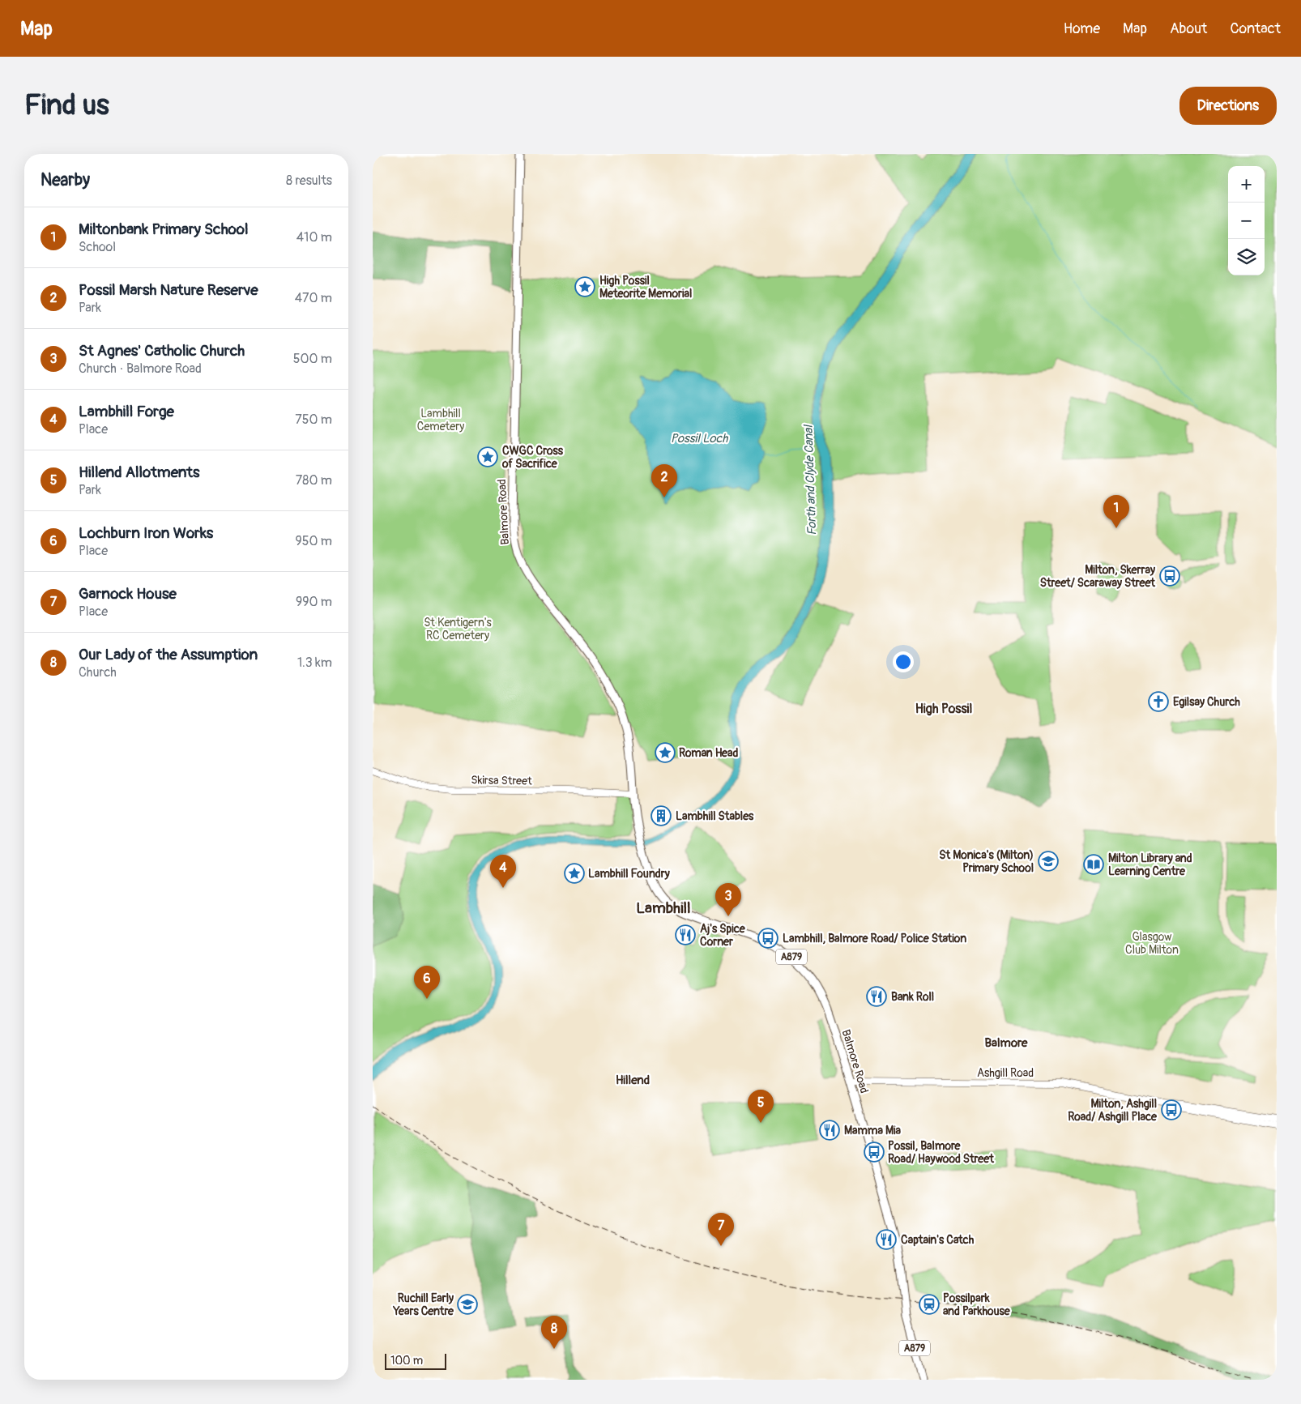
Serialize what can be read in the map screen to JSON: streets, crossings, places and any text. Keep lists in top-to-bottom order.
{
  "streets": {
    "main road": ["Balmore Road", "A879"],
    "street": ["Skirsa Street", "Ashgill Road"]
  },
  "crossings": [
    ["Balmore Road", "Skirsa Street"],
    ["Balmore Road", "Ashgill Road"]
  ],
  "districts": [
    "High Possil",
    "Lambhill",
    "Balmore",
    "Hillend"
  ],
  "water": ["Possil Loch", "Forth and Clyde Canal"],
  "parks": ["Lambhill Cemetery", "St Kentigern's RC Cemetery", "Glasgow Club Milton"],
  "places": {
    "place": [
      "High Possil Meteorite Memorial",
      "CWGC Cross of Sacrifice",
      "Roman Head",
      "Lambhill Foundry"
    ],
    "bus stop": [
      "Milton, Skerray Street/ Scaraway Street",
      "Lambhill, Balmore Road/ Police Station",
      "Milton, Ashgill Road/ Ashgill Place",
      "Possil, Balmore Road/ Haywood Street"
    ],
    "church": ["Egilsay Church"],
    "building": ["Lambhill Stables"],
    "school or university": ["St Monica's (Milton) Primary School", "Ruchill Early Years Centre"],
    "library": ["Milton Library and Learning Centre"],
    "restaurant": [
      "Aj's Spice Corner",
      "Bank Roll",
      "Mamma Mia",
      "Captain's Catch"
    ],
    "station": ["Possilpark and Parkhouse"]
  },
  "scale_bar": "100 m",
  "page": {
    "header": "Map",
    "nav": [
      "Home",
      "Map",
      "About",
      "Contact"
    ],
    "buttons": "Directions",
    "title": "Find us",
    "heading": ["Nearby", "8 results"],
    "map_buttons": ["+", "−"],
    "list": [
      {
        "mark": "1",
        "name": "Miltonbank Primary School",
        "note": "School",
        "value": "410 m"
      },
      {
        "mark": "2",
        "name": "Possil Marsh Nature Reserve",
        "note": "Park",
        "value": "470 m"
      },
      {
        "mark": "3",
        "name": "St Agnes' Catholic Church",
        "note": "Church · Balmore Road",
        "value": "500 m"
      },
      {
        "mark": "4",
        "name": "Lambhill Forge",
        "note": "Place",
        "value": "750 m"
      },
      {
        "mark": "5",
        "name": "Hillend Allotments",
        "note": "Park",
        "value": "780 m"
      },
      {
        "mark": "6",
        "name": "Lochburn Iron Works",
        "note": "Place",
        "value": "950 m"
      },
      {
        "mark": "7",
        "name": "Garnock House",
        "note": "Place",
        "value": "990 m"
      },
      {
        "mark": "8",
        "name": "Our Lady of the Assumption",
        "note": "Church",
        "value": "1.3 km"
      }
    ],
    "pins": [
      "2",
      "1",
      "4",
      "3",
      "6",
      "5",
      "7",
      "8"
    ],
    "scale": "100 m"
  }
}
